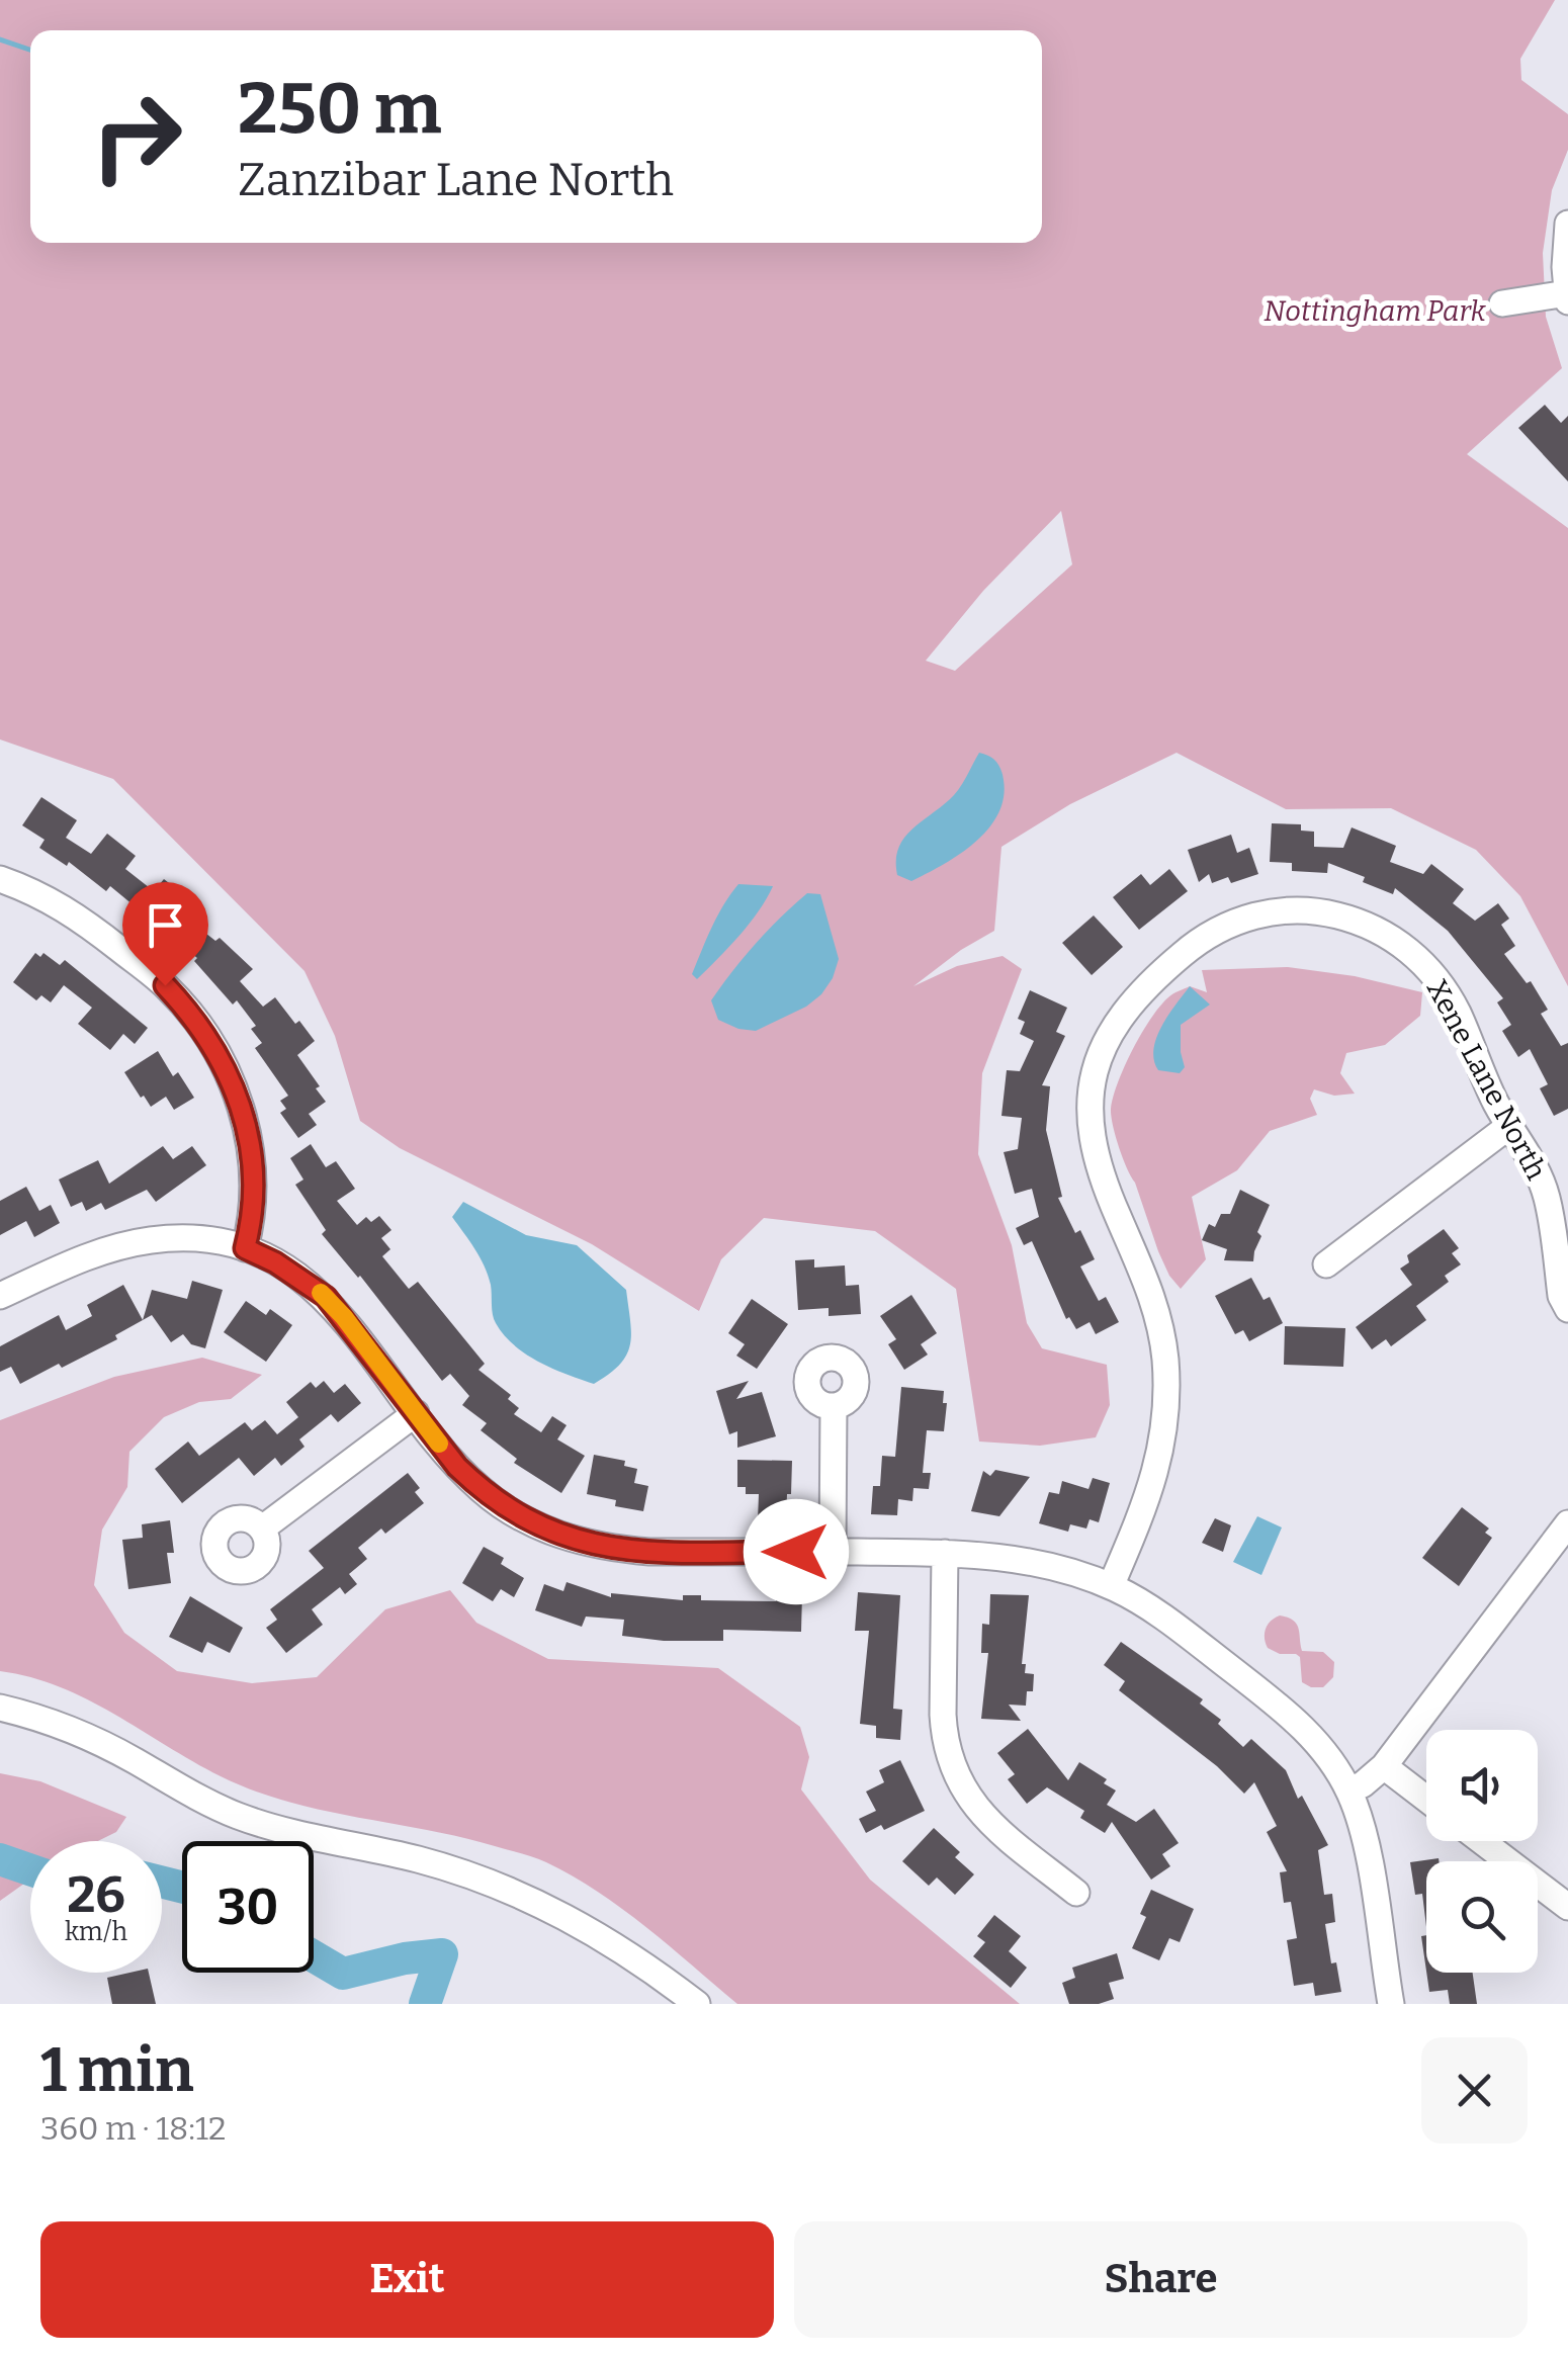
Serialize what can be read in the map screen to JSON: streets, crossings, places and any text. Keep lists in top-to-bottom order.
{
  "streets": {
    "street": ["Xene Lane North"]
  },
  "parks": ["Nottingham Park"],
  "page": {
    "turn": ["250 m", "Zanzibar Lane North"],
    "speed": "26 km/h",
    "limit": "30",
    "heading": ["1 min", "360 m · 18:12"],
    "buttons": ["Exit", "Share"]
  }
}
